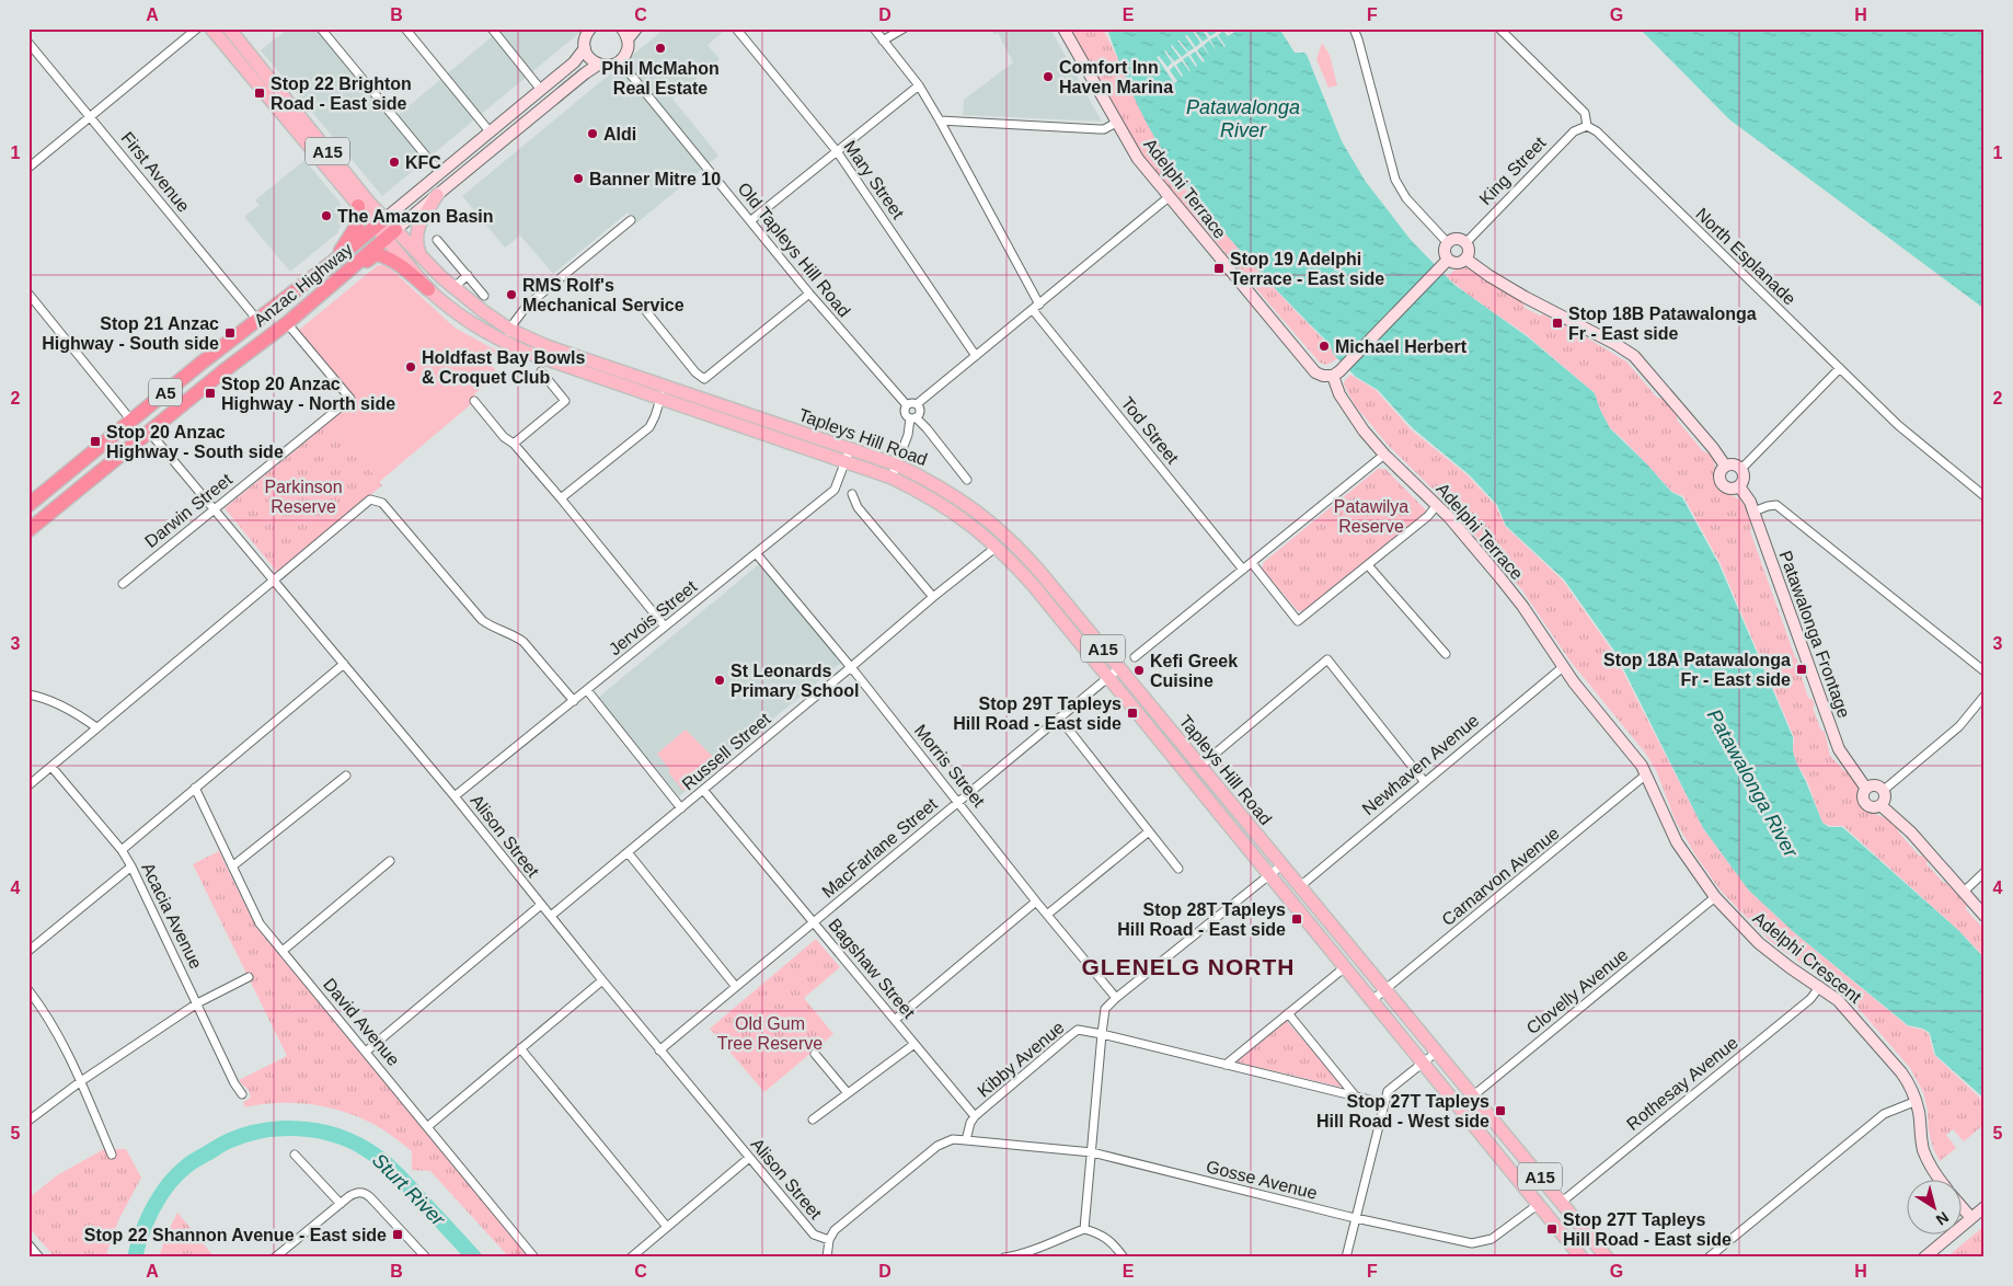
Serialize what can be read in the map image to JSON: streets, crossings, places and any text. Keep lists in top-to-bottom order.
{
  "streets": {
    "highway": ["Anzac Highway", "A5"],
    "main road": ["A15", "Tapleys Hill Road"],
    "street": [
      "King Street",
      "First Avenue",
      "Mary Street",
      "Adelphi Terrace",
      "Old Tapleys Hill Road",
      "North Esplanade",
      "Tod Street",
      "Darwin Street",
      "Jervois Street",
      "Patawalonga Frontage",
      "Russell Street",
      "Newhaven Avenue",
      "Morris Street",
      "Alison Street",
      "MacFarlane Street",
      "Carnarvon Avenue",
      "Acacia Avenue",
      "Adelphi Crescent",
      "Bagshaw Street",
      "Clovelly Avenue",
      "David Avenue",
      "Kibby Avenue",
      "Rothesay Avenue",
      "Gosse Avenue"
    ]
  },
  "crossings": [
    ["A15", "Anzac Highway"],
    ["A15", "Tapleys Hill Road"],
    ["King Street", "North Esplanade"],
    ["First Avenue", "Anzac Highway"],
    ["Adelphi Terrace", "Adelphi Crescent"],
    ["Anzac Highway", "Tapleys Hill Road"],
    ["Anzac Highway", "Darwin Street"],
    ["Anzac Highway", "Alison Street"],
    ["Tapleys Hill Road", "Jervois Street"],
    ["Tapleys Hill Road", "Russell Street"],
    ["Tapleys Hill Road", "Newhaven Avenue"],
    ["Tapleys Hill Road", "MacFarlane Street"],
    ["Tapleys Hill Road", "Carnarvon Avenue"],
    ["Tapleys Hill Road", "Clovelly Avenue"],
    ["Tapleys Hill Road", "Rothesay Avenue"],
    ["Tapleys Hill Road", "Gosse Avenue"],
    ["Darwin Street", "Alison Street"],
    ["Jervois Street", "Morris Street"],
    ["Jervois Street", "Alison Street"],
    ["Russell Street", "Morris Street"],
    ["Russell Street", "Alison Street"],
    ["Russell Street", "Bagshaw Street"],
    ["Newhaven Avenue", "Adelphi Crescent"],
    ["Morris Street", "MacFarlane Street"],
    ["Alison Street", "MacFarlane Street"],
    ["MacFarlane Street", "Bagshaw Street"],
    ["Carnarvon Avenue", "Adelphi Crescent"],
    ["Adelphi Crescent", "Clovelly Avenue"],
    ["Adelphi Crescent", "Rothesay Avenue"],
    ["Bagshaw Street", "Kibby Avenue"],
    ["Kibby Avenue", "Gosse Avenue"]
  ],
  "districts": ["GLENELG NORTH"],
  "water": ["Patawalonga River", "Sturt River"],
  "parks": ["Parkinson Reserve", "Patawilya Reserve", "Old Gum Tree Reserve"],
  "places": {
    "other": [
      "Phil McMahon Real Estate",
      "Comfort Inn Haven Marina",
      "Aldi",
      "KFC",
      "Banner Mitre 10",
      "The Amazon Basin",
      "RMS Rolf's Mechanical Service",
      "Michael Herbert",
      "Holdfast Bay Bowls & Croquet Club",
      "Kefi Greek Cuisine",
      "St Leonards Primary School"
    ],
    "transit": [
      "Stop 22 Brighton Road - East side",
      "Stop 19 Adelphi Terrace - East side",
      "Stop 18B Patawalonga Fr - East side",
      "Stop 21 Anzac Highway - South side",
      "Stop 20 Anzac Highway - North side",
      "Stop 20 Anzac Highway - South side",
      "Stop 18A Patawalonga Fr - East side",
      "Stop 29T Tapleys Hill Road - East side",
      "Stop 28T Tapleys Hill Road - East side",
      "Stop 27T Tapleys Hill Road - West side",
      "Stop 27T Tapleys Hill Road - East side",
      "Stop 22 Shannon Avenue - East side"
    ]
  },
  "north": "bottom right",
  "grid": {
    "columns": [
      "A",
      "B",
      "C",
      "D",
      "E",
      "F",
      "G",
      "H"
    ],
    "rows": [
      "1",
      "2",
      "3",
      "4",
      "5"
    ]
  }
}
